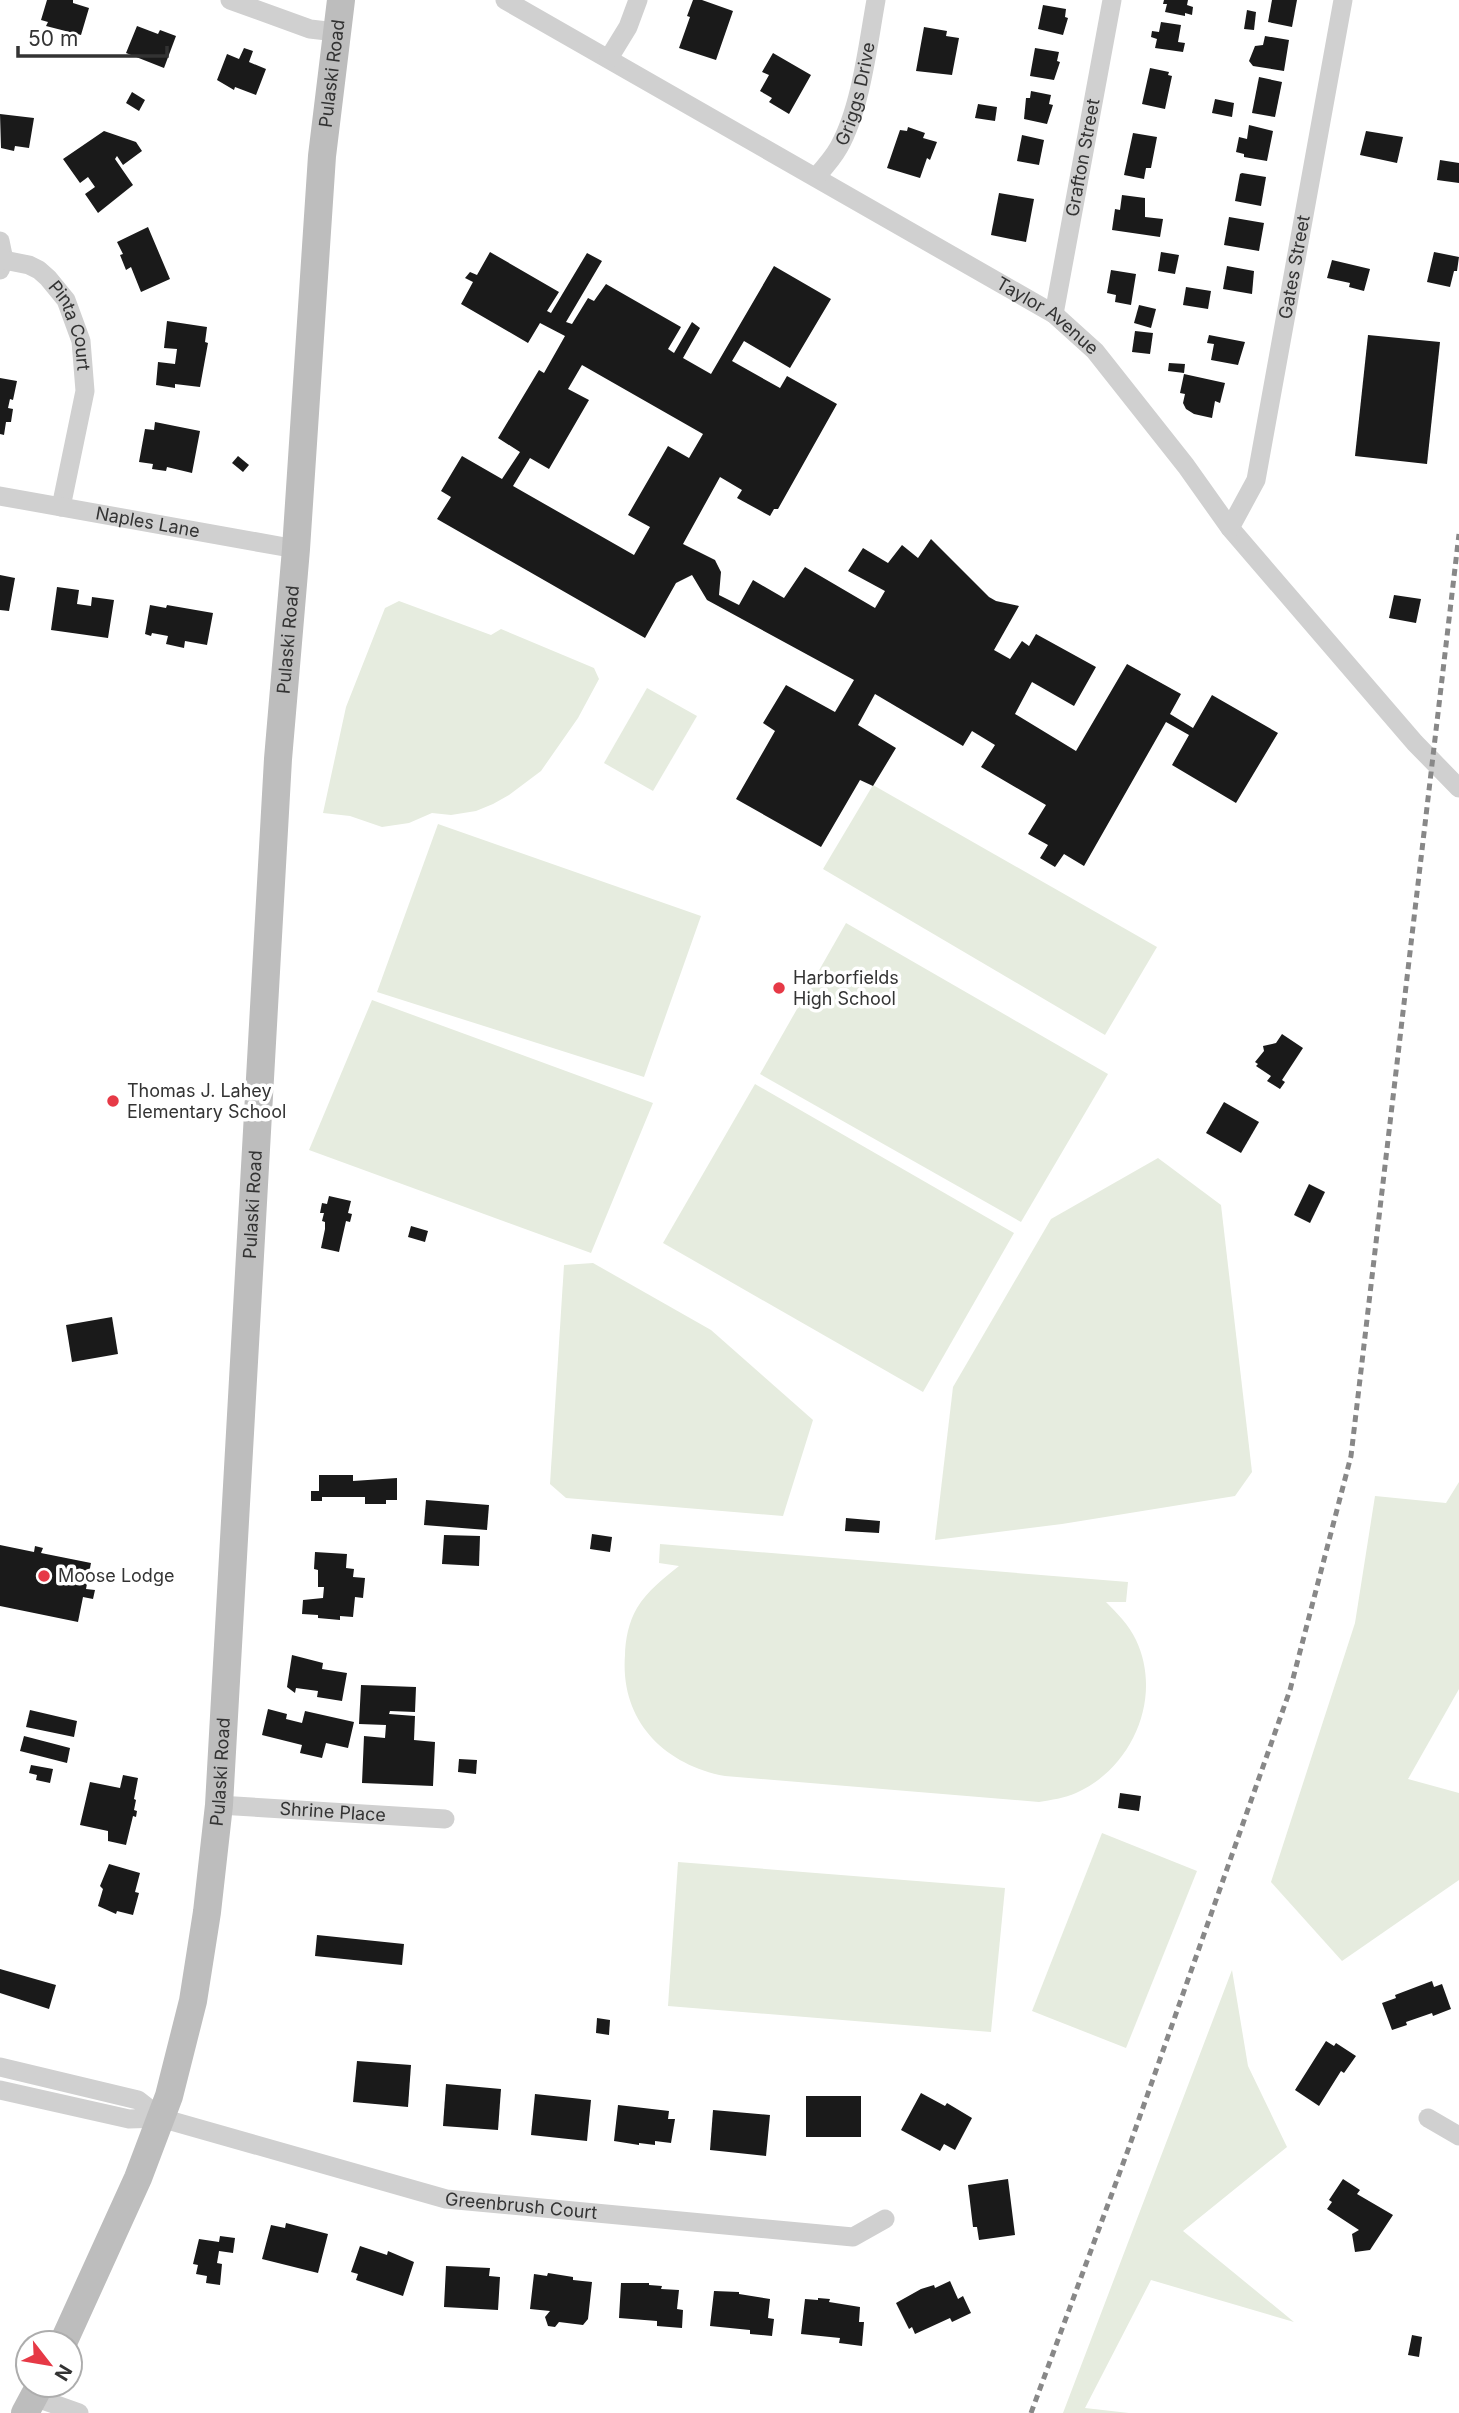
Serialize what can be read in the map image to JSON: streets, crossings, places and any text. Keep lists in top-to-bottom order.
{
  "streets": {
    "main road": ["Pulaski Road"],
    "street": [
      "Griggs Drive",
      "Grafton Street",
      "Gates Street",
      "Taylor Avenue",
      "Pinta Court",
      "Naples Lane",
      "Shrine Place",
      "Greenbrush Court"
    ]
  },
  "crossings": [
    ["Pulaski Road", "Naples Lane"],
    ["Pulaski Road", "Shrine Place"],
    ["Pulaski Road", "Greenbrush Court"],
    ["Griggs Drive", "Taylor Avenue"],
    ["Grafton Street", "Taylor Avenue"],
    ["Gates Street", "Taylor Avenue"],
    ["Pinta Court", "Naples Lane"]
  ],
  "places": ["Harborfields High School", "Thomas J. Lahey Elementary School", "Moose Lodge"],
  "scale_bar": "50 m",
  "north": "bottom right"
}
